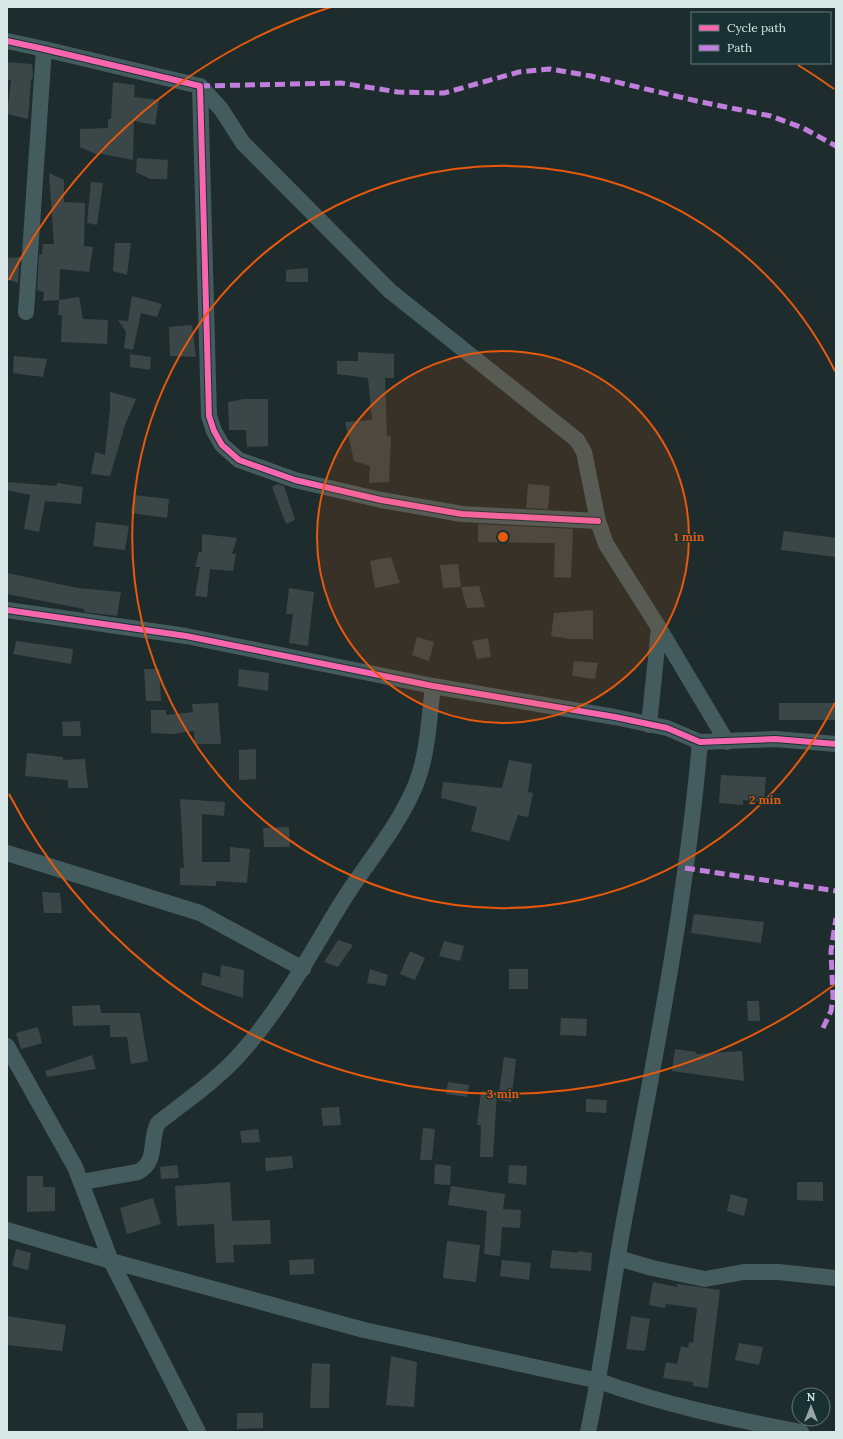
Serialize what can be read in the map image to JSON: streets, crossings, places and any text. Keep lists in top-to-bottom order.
{
  "legend": ["Cycle path", "Path"],
  "north": "top",
  "rings": ["1 min", "2 min", "3 min"]
}
